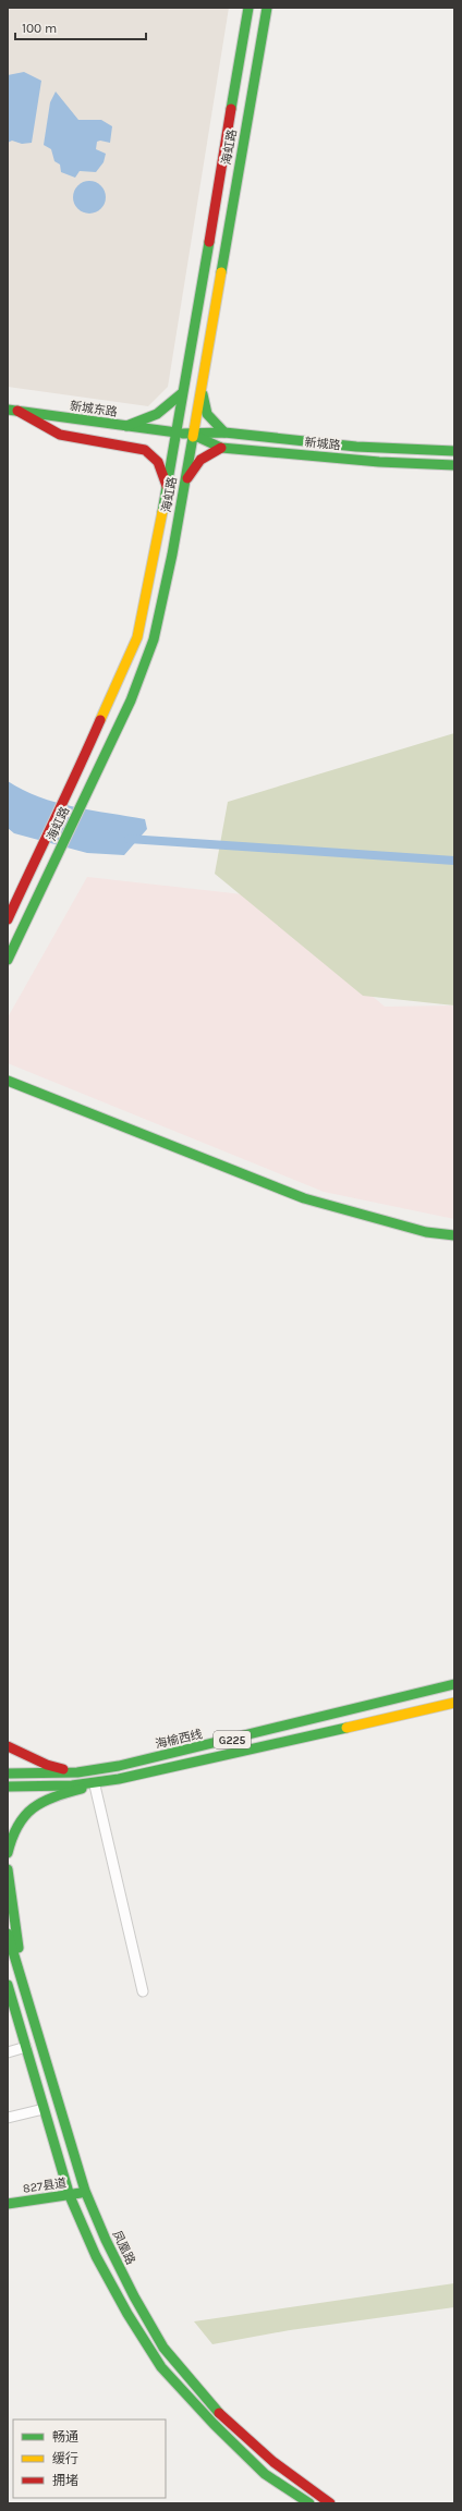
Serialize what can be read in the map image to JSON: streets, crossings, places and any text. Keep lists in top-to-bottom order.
{
  "streets": {
    "main road": [
      "海虹路",
      "新城东路",
      "新城路",
      "海榆西线",
      "G225",
      "827县道",
      "凤凰路"
    ]
  },
  "crossings": [
    ["海虹路", "新城东路"],
    ["海虹路", "新城路"],
    ["新城东路", "新城路"],
    ["827县道", "凤凰路"]
  ],
  "legend": ["畅通", "缓行", "拥堵"],
  "scale_bar": "100 m"
}
